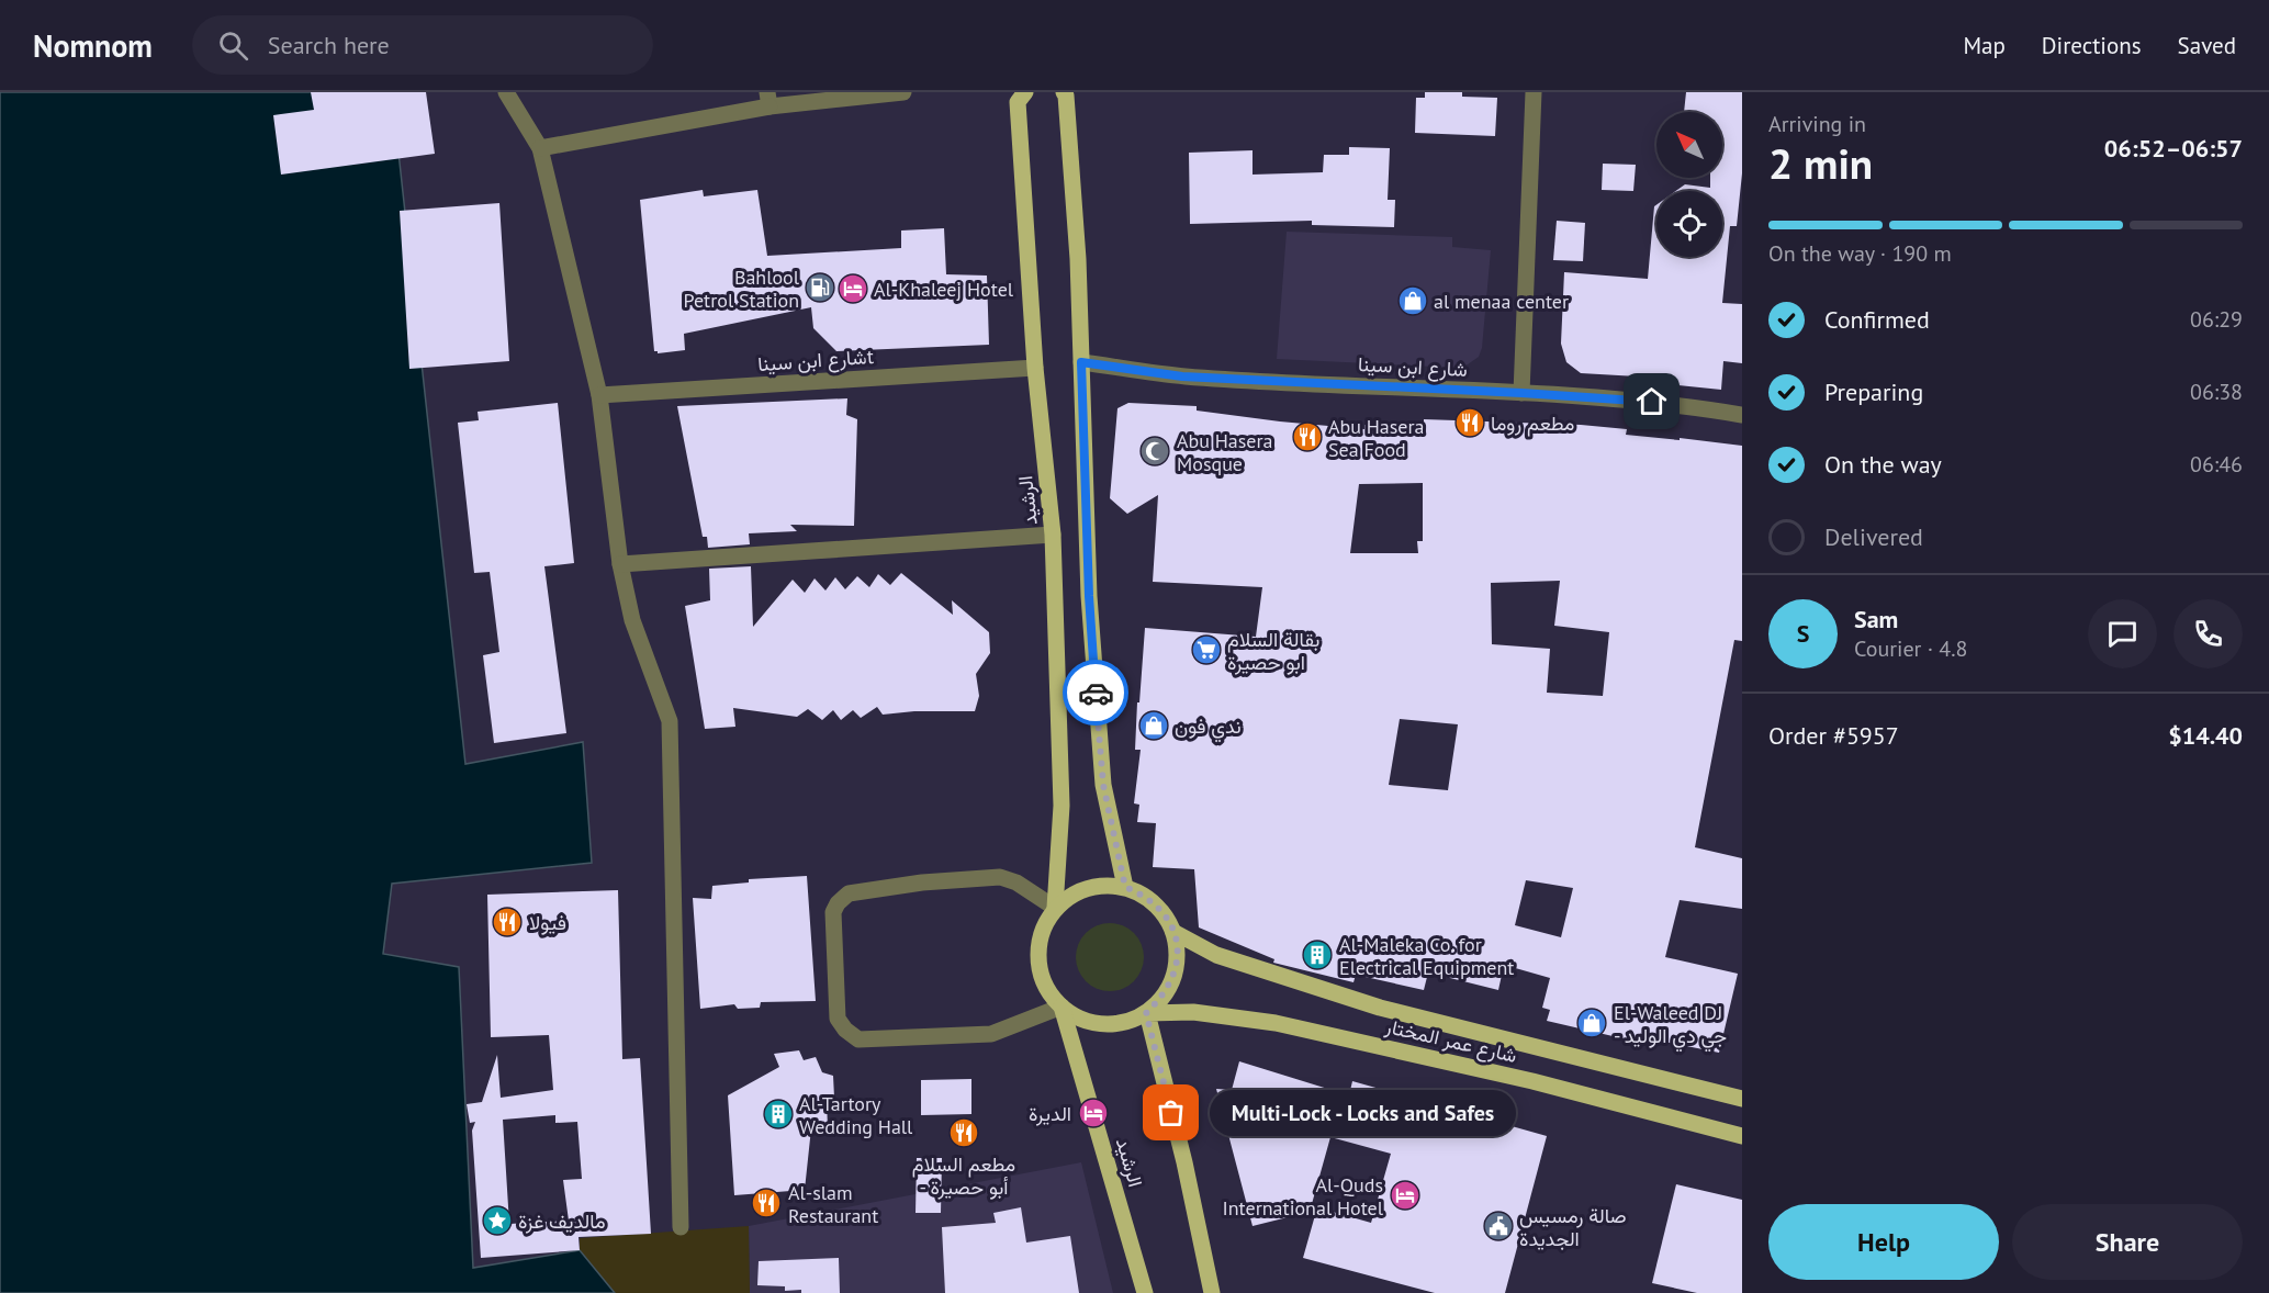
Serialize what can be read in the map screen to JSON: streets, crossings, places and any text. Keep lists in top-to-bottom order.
{
  "streets": {
    "main road": ["الرشيد", "شارع عمر المختار"],
    "street": ["شارع ابن سيناt", "شارع ابن سينا"]
  },
  "crossings": [
    ["شارع ابن سيناt", "الرشيد"],
    ["الرشيد", "شارع عمر المختار"]
  ],
  "places": {
    "fuel station": ["Bahlool Petrol Station"],
    "hotel": ["Al-Khaleej Hotel", "الديرة", "Al-Quds International Hotel"],
    "shop": ["al menaa center", "ندي فون", "El-Waleed DJ - جي دي الوليد"],
    "restaurant": [
      "مطعم روما",
      "Abu Hasera Sea Food",
      "فيولا",
      "مطعم السلام - أبو حصيرة",
      "Al-slam Restaurant"
    ],
    "mosque": ["Abu Hasera Mosque"],
    "supermarket": ["بقالة السلام ابو حصيرة"],
    "building": ["Al-Maleka Co. for Electrical Equipment", "Al-Tartory Wedding Hall"],
    "other": ["Multi-Lock - Locks and Safes"],
    "place": ["مالديف غزة"],
    "public building": ["صالة رمسيس الجديدة"]
  },
  "north": "top left",
  "page": {
    "header": "Nomnom",
    "search": "Search here",
    "nav": ["Map", "Directions", "Saved"],
    "heading": ["2 min", "Arriving in", "06:52–06:57"],
    "panel": [
      "Sam",
      "Courier · 4.8",
      "Order #5957",
      "$14.40"
    ],
    "bar": "On the way · 190 m",
    "list": [
      ["Confirmed", "06:29"],
      ["Preparing", "06:38"],
      ["On the way", "06:46"],
      "Delivered"
    ],
    "round": "S",
    "bubble": "Multi-Lock - Locks and Safes",
    "buttons": ["Help", "Share"]
  }
}
